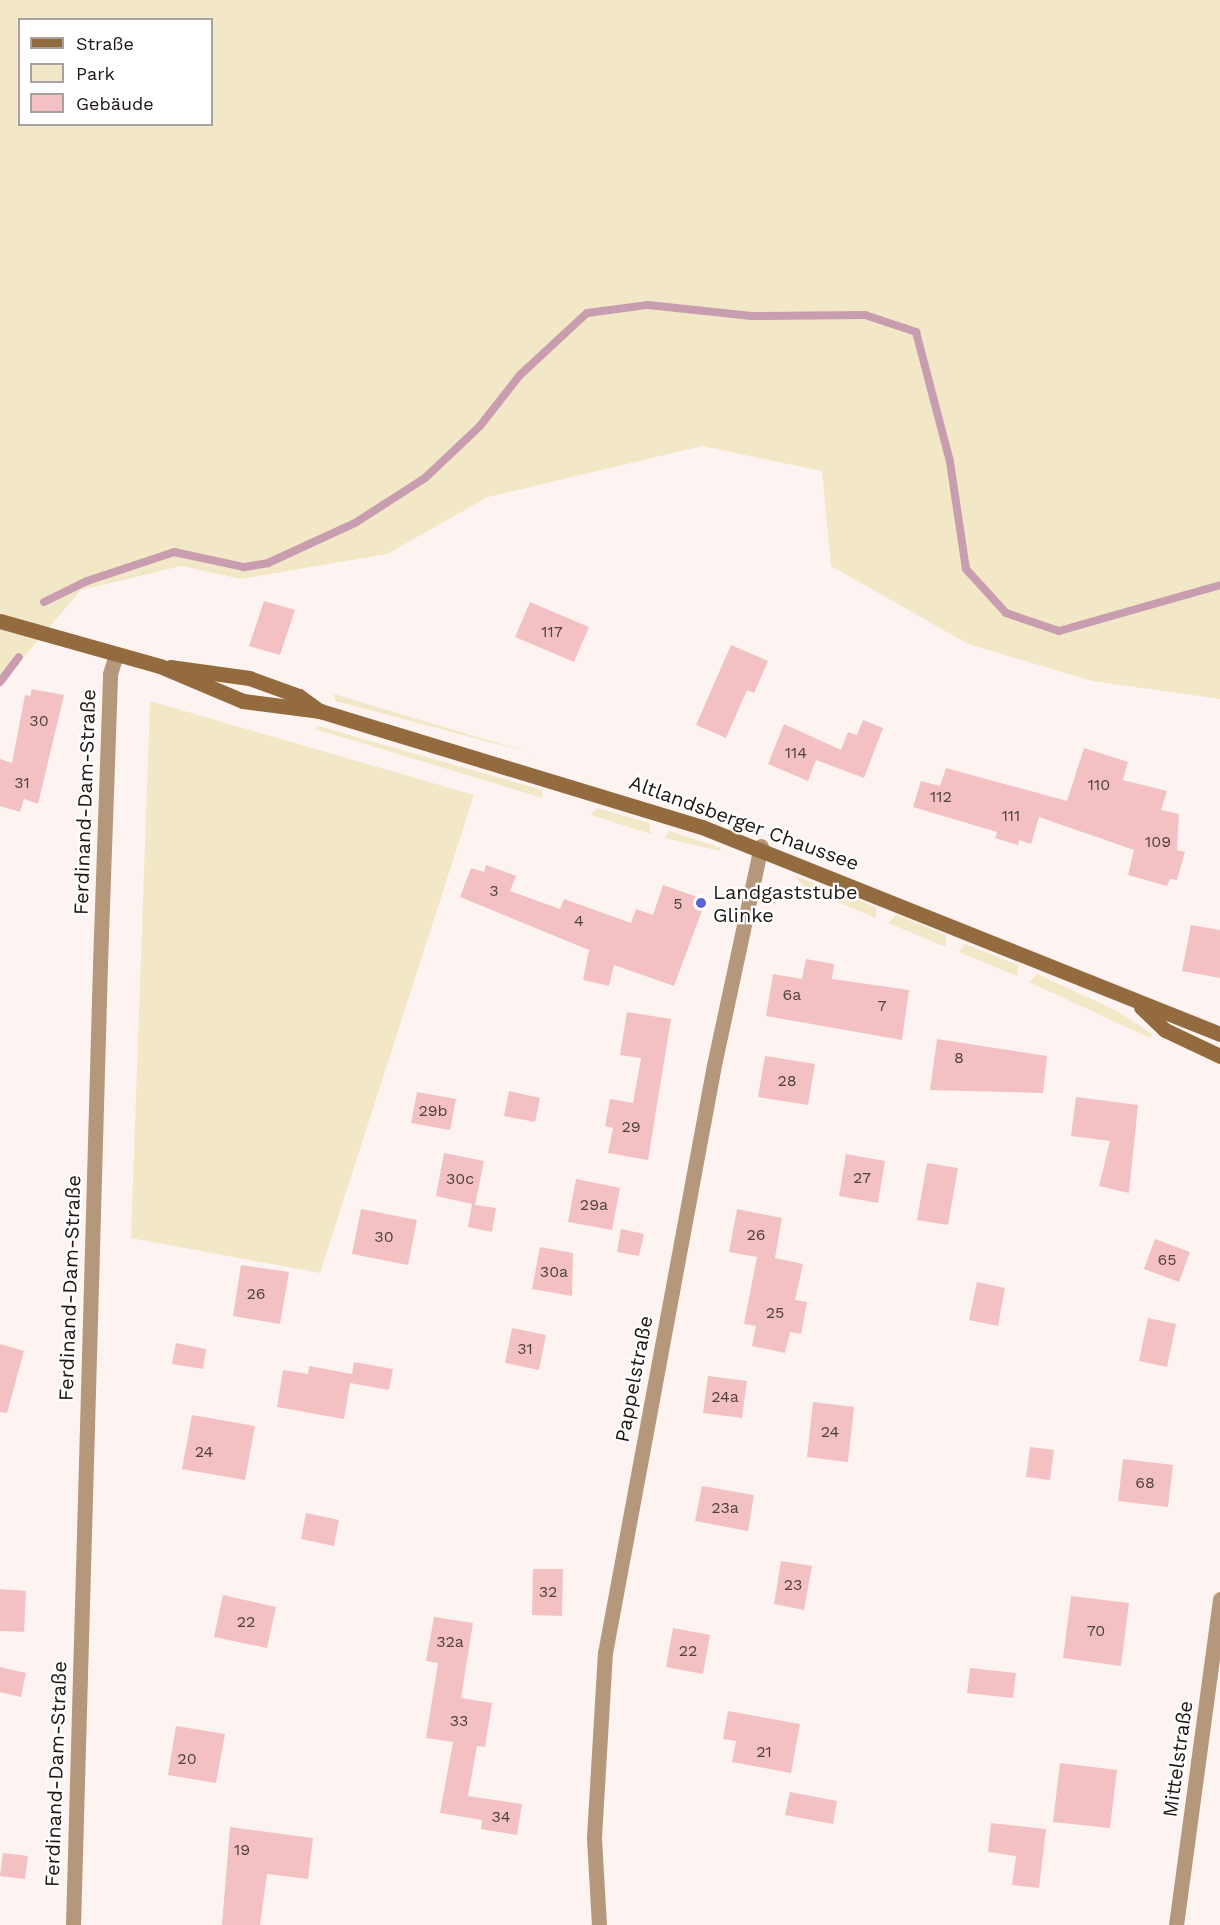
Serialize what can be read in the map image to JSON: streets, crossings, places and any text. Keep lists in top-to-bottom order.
{
  "streets": {
    "main road": ["Altlandsberger Chaussee"],
    "street": ["Ferdinand-Dam-Straße", "Pappelstraße", "Mittelstraße"]
  },
  "crossings": [
    ["Ferdinand-Dam-Straße", "Altlandsberger Chaussee"],
    ["Altlandsberger Chaussee", "Pappelstraße"]
  ],
  "places": ["Landgaststube Glinke"],
  "house_numbers": [
    "117",
    "30",
    "114",
    "31",
    "110",
    "112",
    "111",
    "109",
    "3",
    "5",
    "4",
    "6a",
    "7",
    "8",
    "28",
    "29b",
    "29",
    "27",
    "30c",
    "29a",
    "26",
    "30",
    "65",
    "30a",
    "26",
    "25",
    "31",
    "24a",
    "24",
    "24",
    "68",
    "23a",
    "23",
    "32",
    "22",
    "70",
    "32a",
    "22",
    "33",
    "21",
    "20",
    "34",
    "19"
  ],
  "legend": ["Straße", "Park", "Gebäude"]
}
